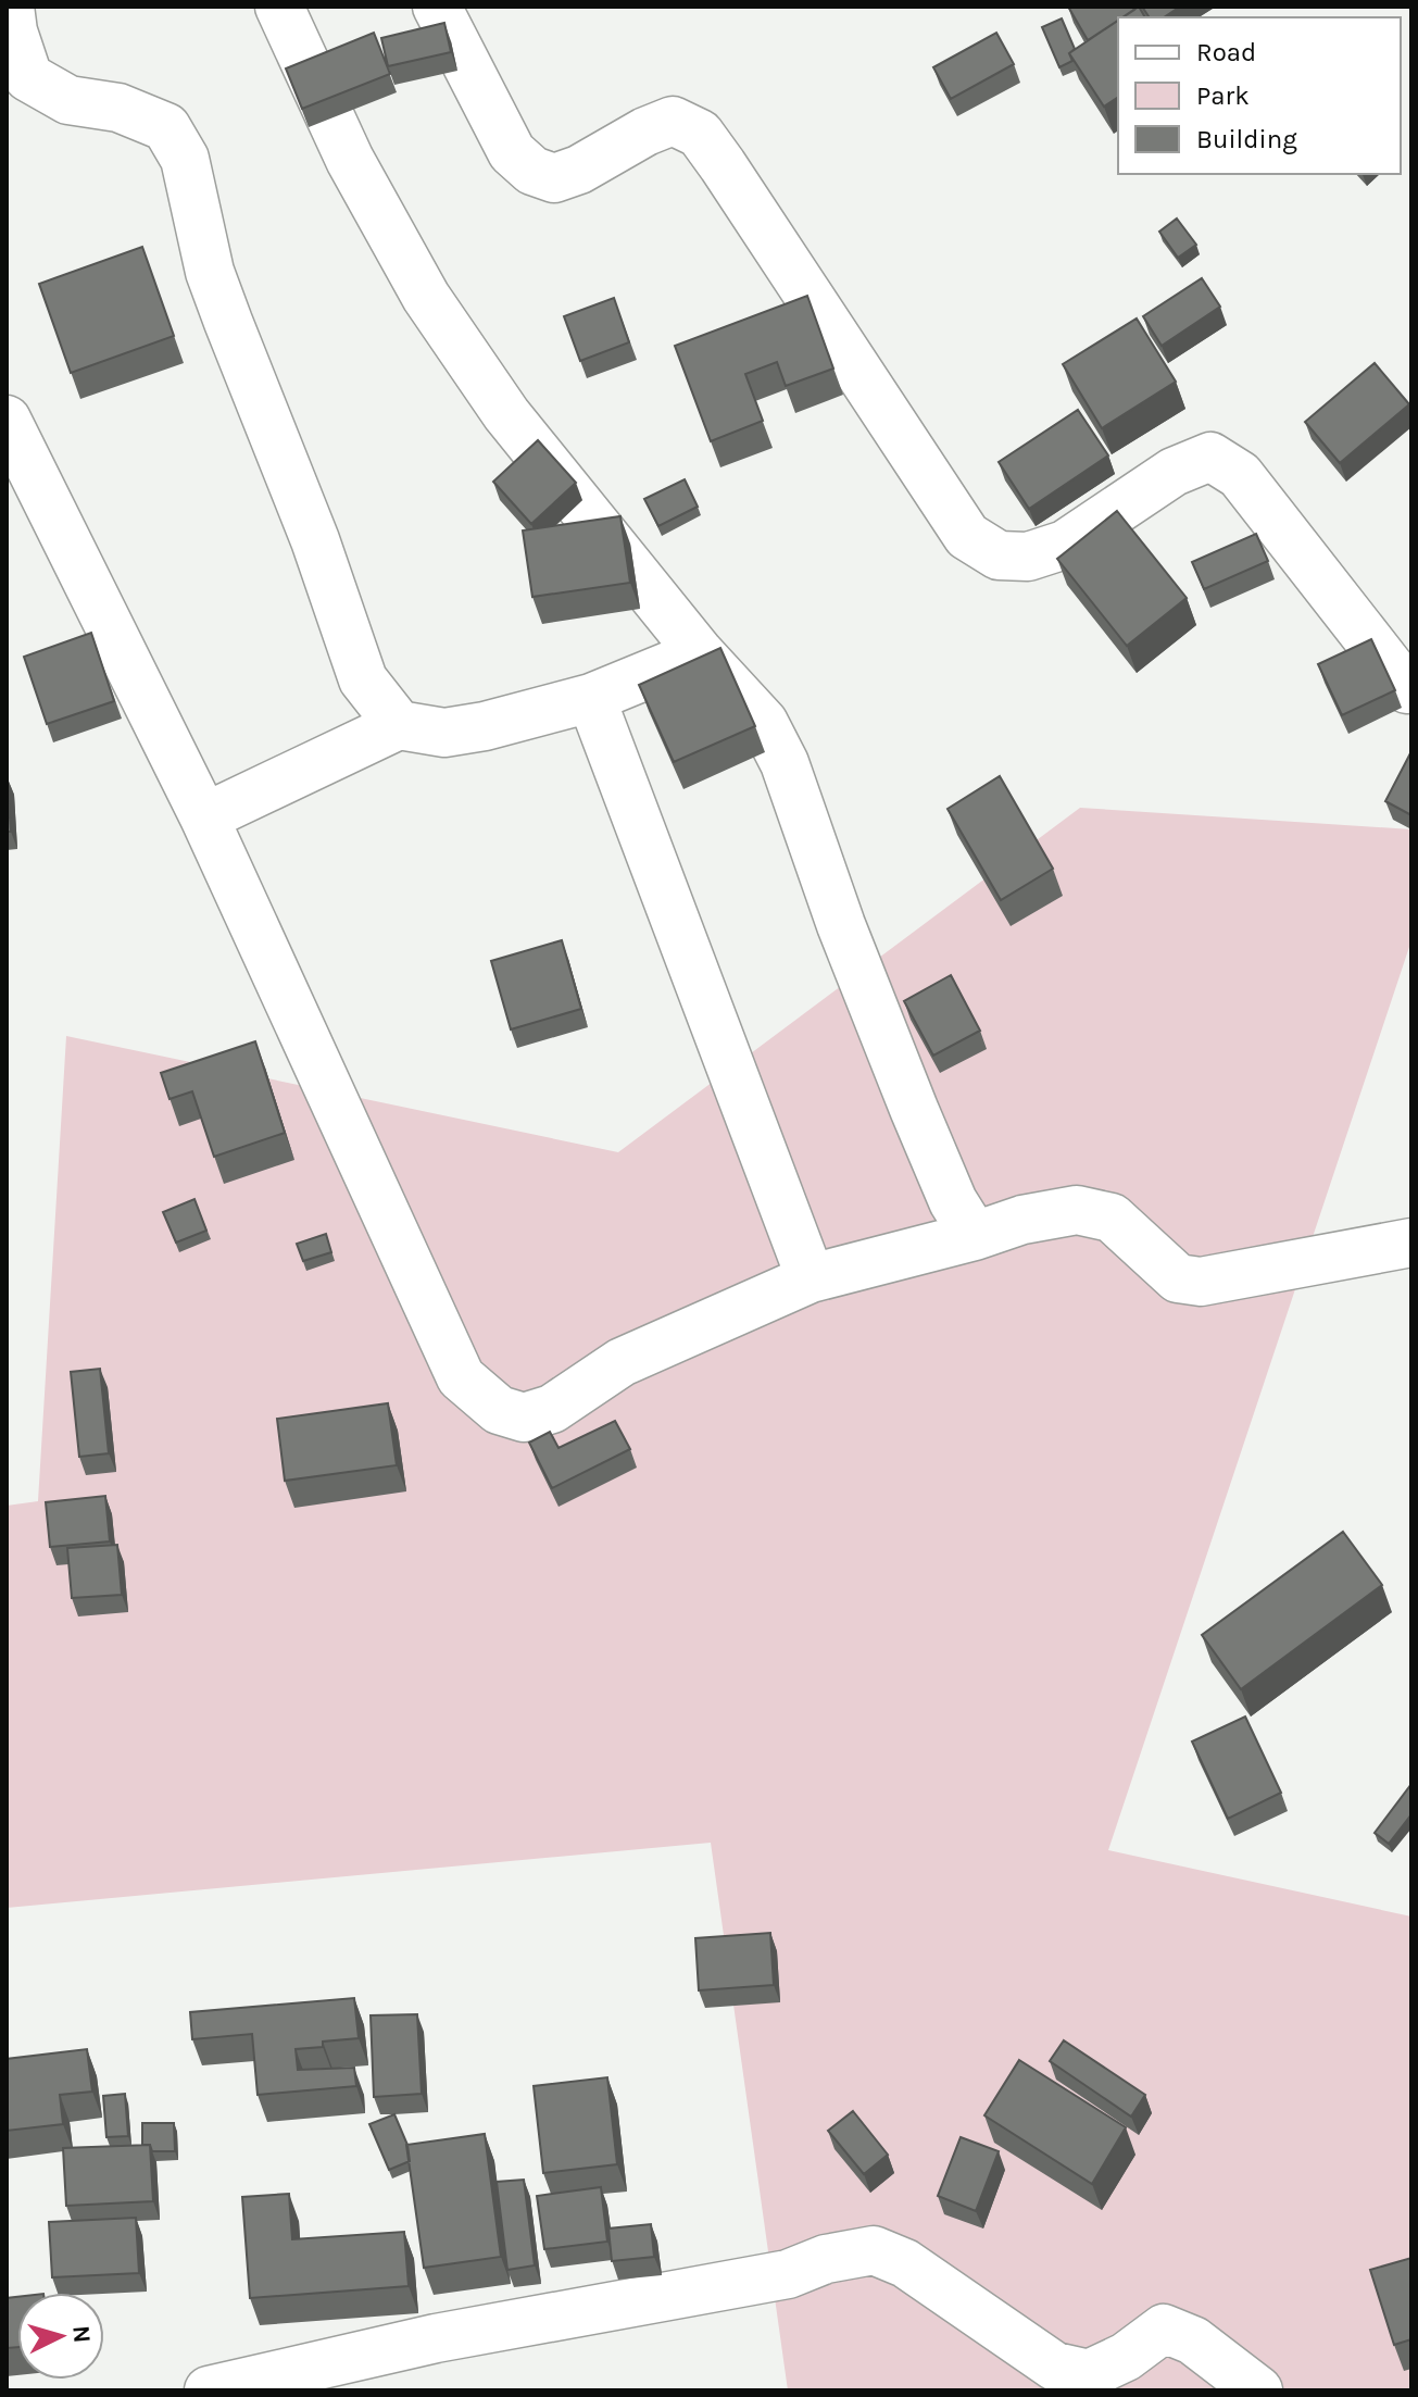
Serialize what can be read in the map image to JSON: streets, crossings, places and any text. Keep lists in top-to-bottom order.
{
  "legend": ["Road", "Park", "Building"],
  "north": "right"
}
